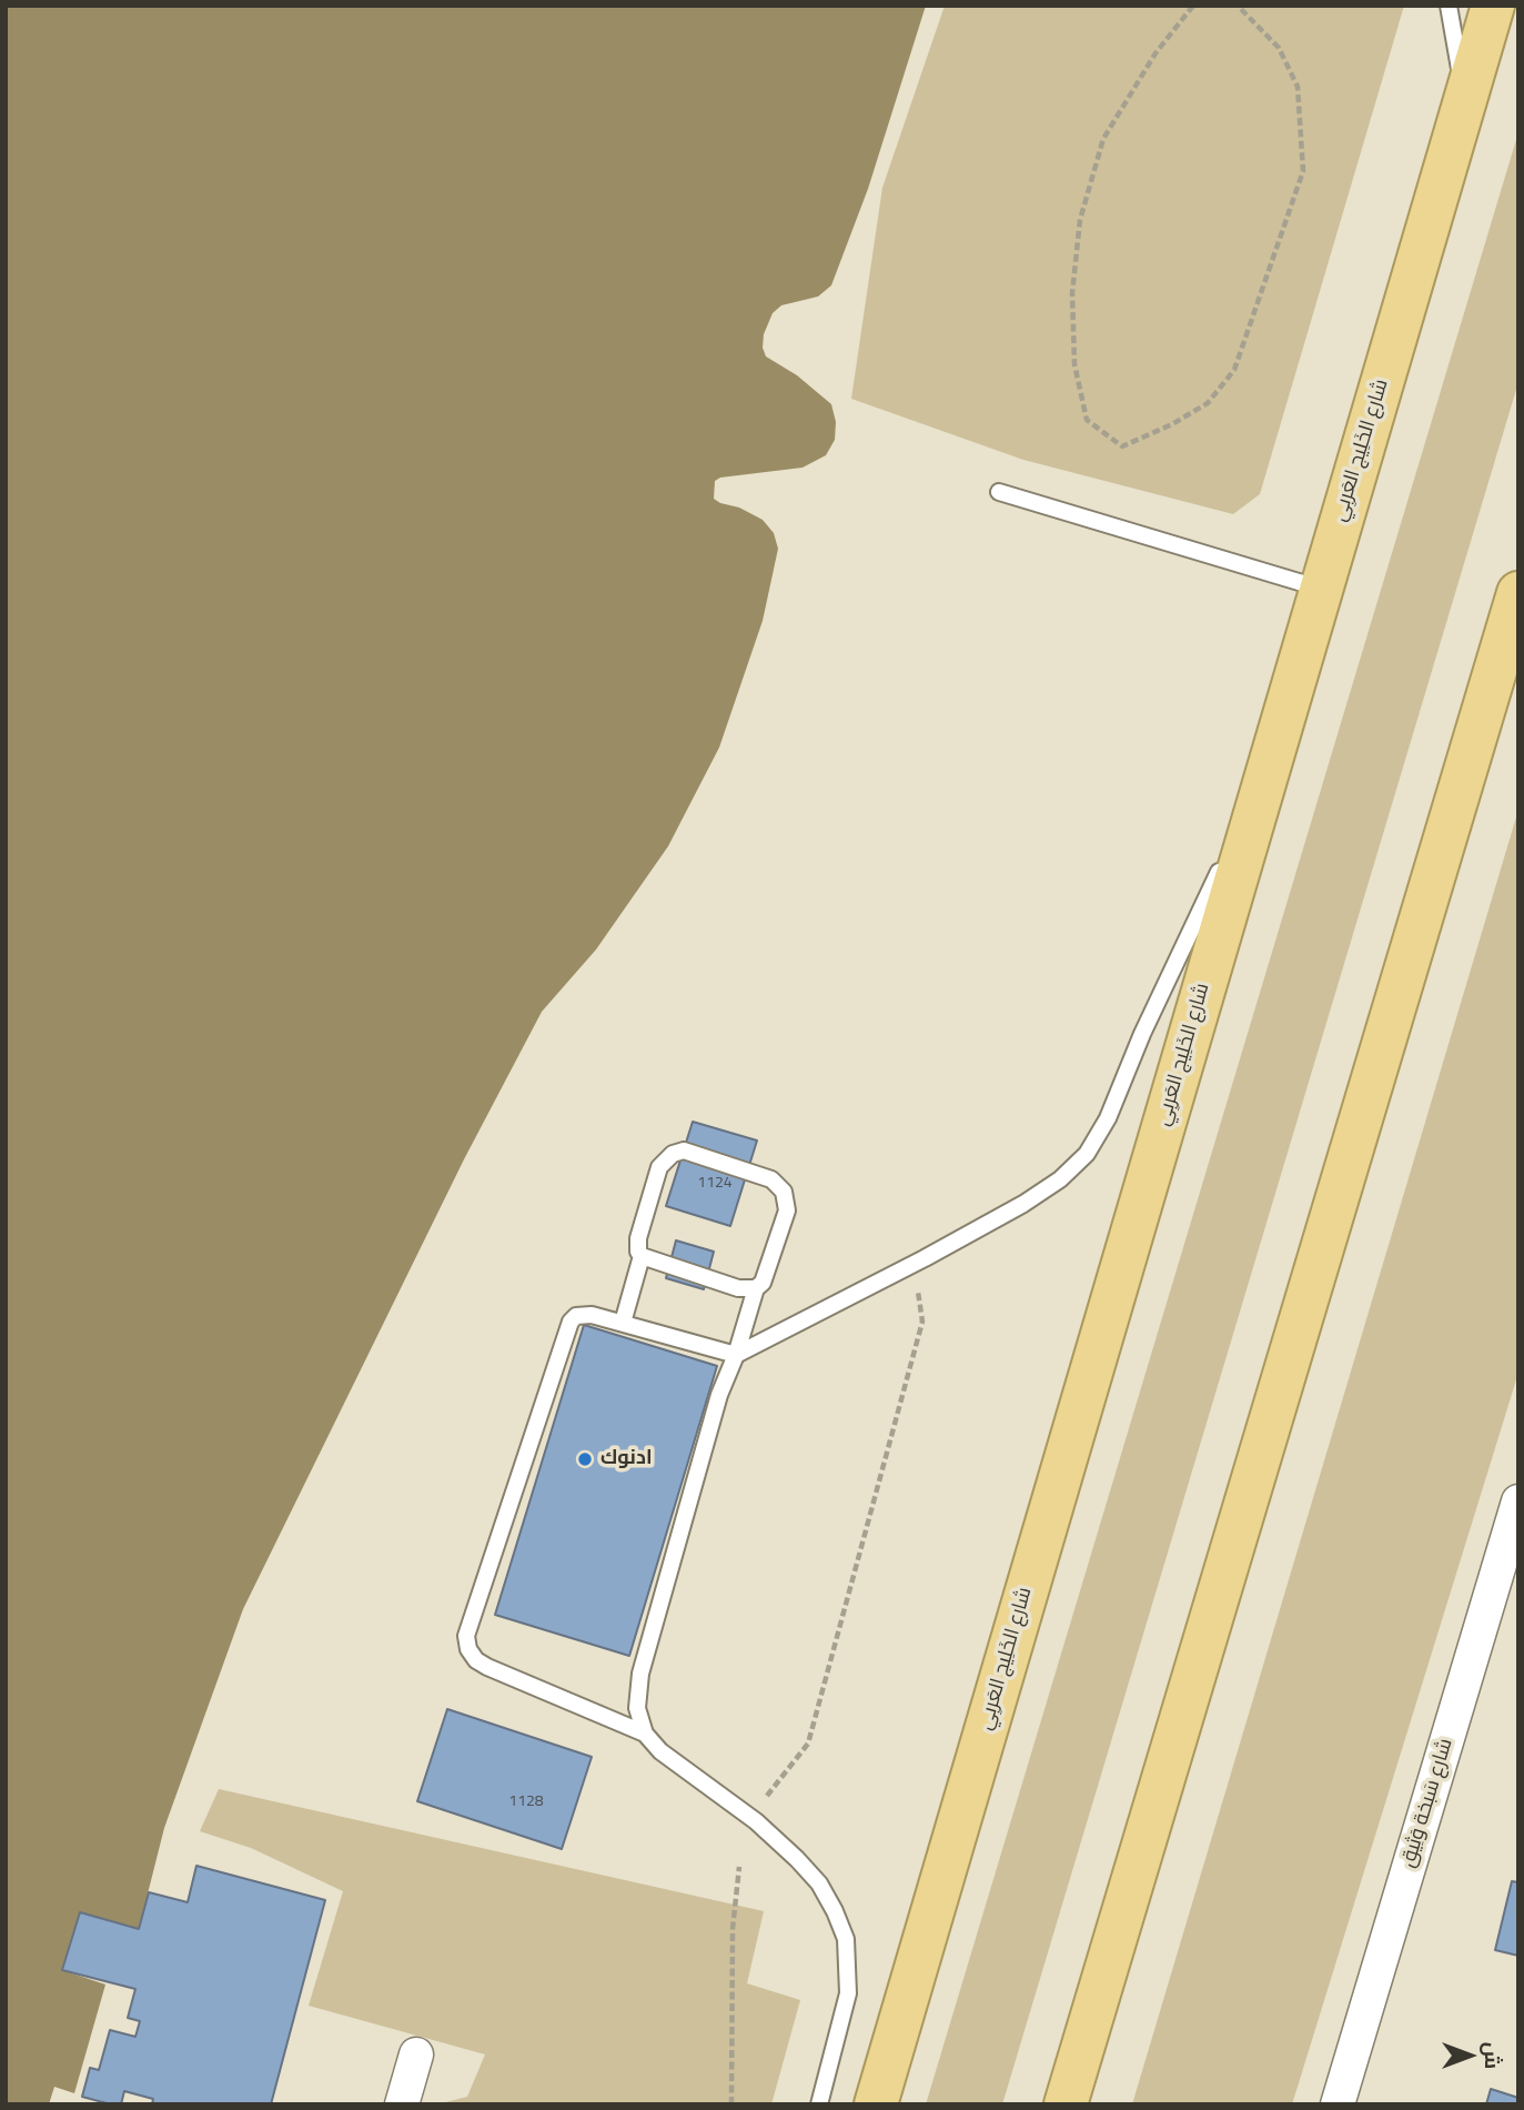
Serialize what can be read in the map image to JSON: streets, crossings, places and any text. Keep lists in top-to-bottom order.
{
  "streets": {
    "highway": ["شارع الخَلِيج العَربِي"],
    "street": ["شارع سَبخة وَثِيق"]
  },
  "places": ["ادنوك"],
  "house_numbers": ["1124", "1128"],
  "north": "right"
}
